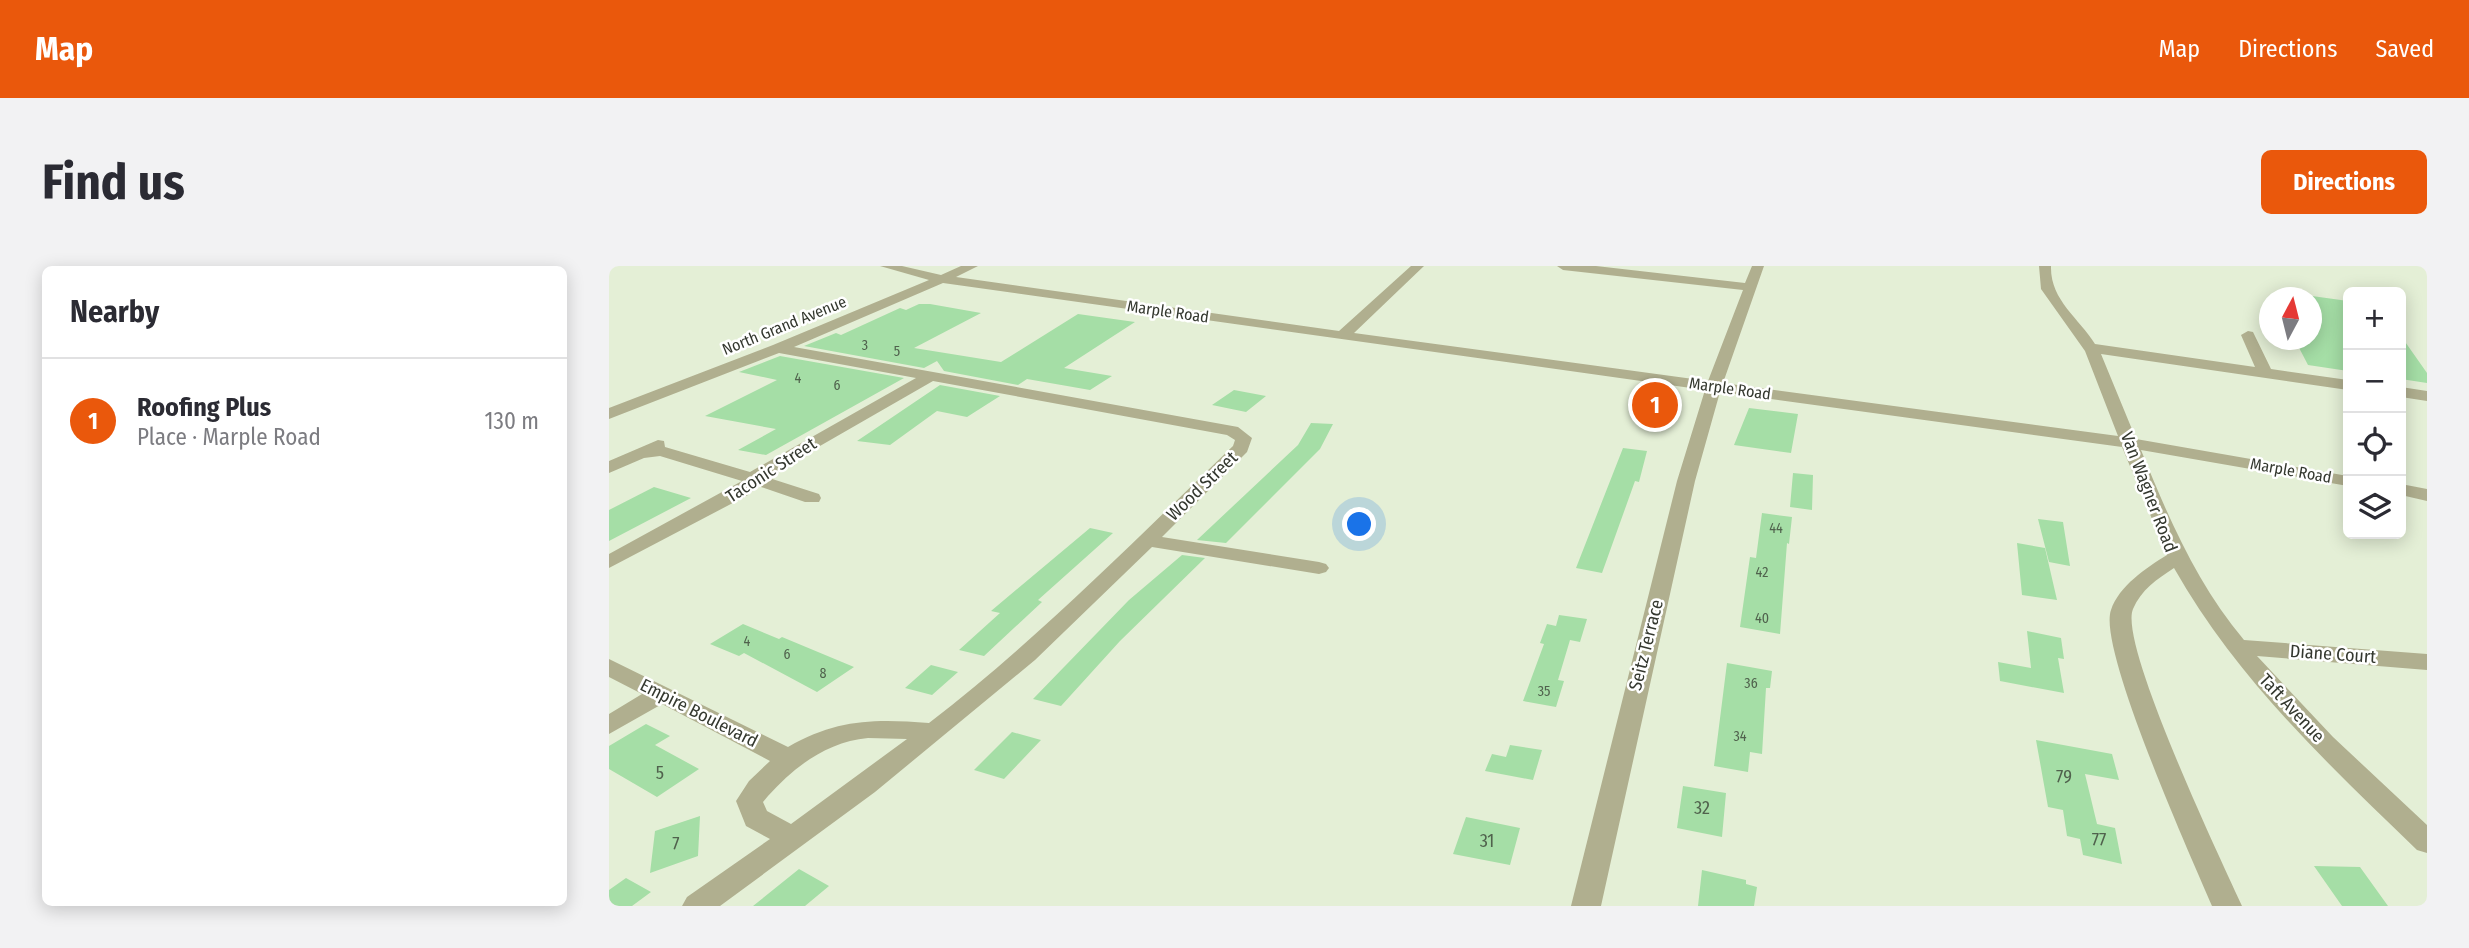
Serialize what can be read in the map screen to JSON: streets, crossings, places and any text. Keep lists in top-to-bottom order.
{
  "streets": {
    "street": [
      "Marple Road",
      "North Grand Avenue",
      "Taconic Street",
      "Wood Street",
      "Van Wagner Road",
      "Seitz Terrace",
      "Diane Court",
      "Taft Avenue",
      "Empire Boulevard"
    ]
  },
  "crossings": [
    ["Marple Road", "North Grand Avenue"],
    ["Marple Road", "Van Wagner Road"],
    ["Marple Road", "Seitz Terrace"],
    ["North Grand Avenue", "Wood Street"],
    ["Taconic Street", "Wood Street"],
    ["Van Wagner Road", "Taft Avenue"],
    ["Diane Court", "Taft Avenue"]
  ],
  "house_numbers": [
    "3",
    "5",
    "4",
    "6",
    "44",
    "42",
    "40",
    "4",
    "6",
    "8",
    "36",
    "35",
    "34",
    "5",
    "79",
    "32",
    "77",
    "31",
    "7"
  ],
  "north": "top",
  "page": {
    "header": "Map",
    "nav": ["Map", "Directions", "Saved"],
    "buttons": "Directions",
    "title": "Find us",
    "heading": "Nearby",
    "map_buttons": ["+", "−"],
    "list": [
      {
        "mark": "1",
        "name": "Roofing Plus",
        "note": "Place · Marple Road",
        "value": "130 m"
      }
    ],
    "pins": "1"
  }
}
